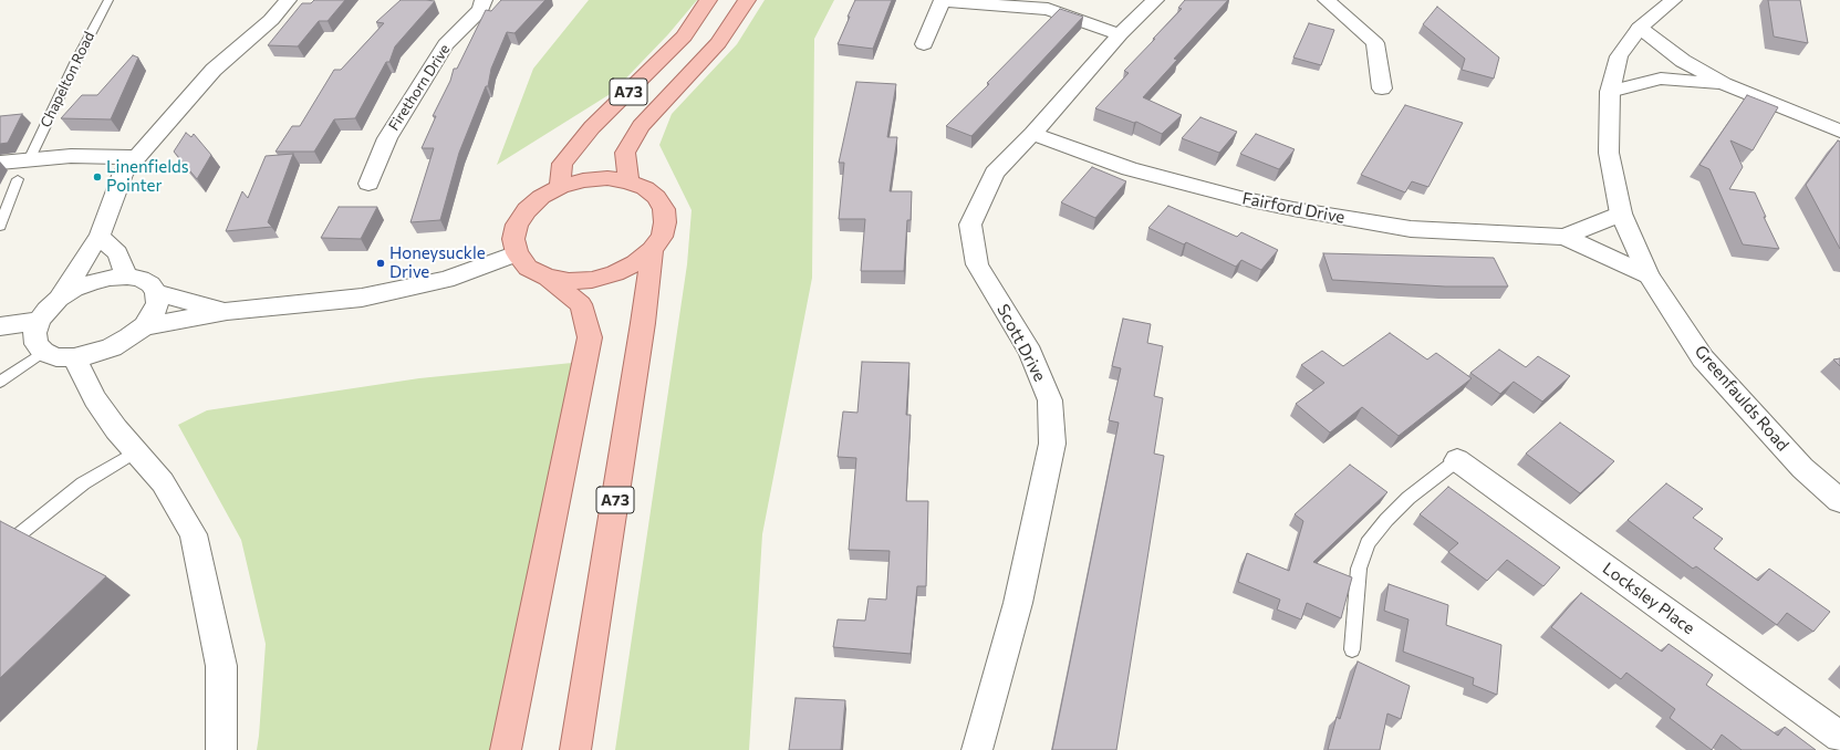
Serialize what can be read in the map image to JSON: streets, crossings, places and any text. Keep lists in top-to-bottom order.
{
  "streets": {
    "main road": ["A73"],
    "street": [
      "Firethorn Drive",
      "Fairford Drive",
      "Scott Drive",
      "Greenfaulds Road",
      "Locksley Place"
    ],
    "lane": ["Chapelton Road"]
  },
  "crossings": [
    ["Fairford Drive", "Scott Drive"],
    ["Fairford Drive", "Greenfaulds Road"]
  ],
  "places": ["Linenfields Pointer", "Honeysuckle Drive"]
}
